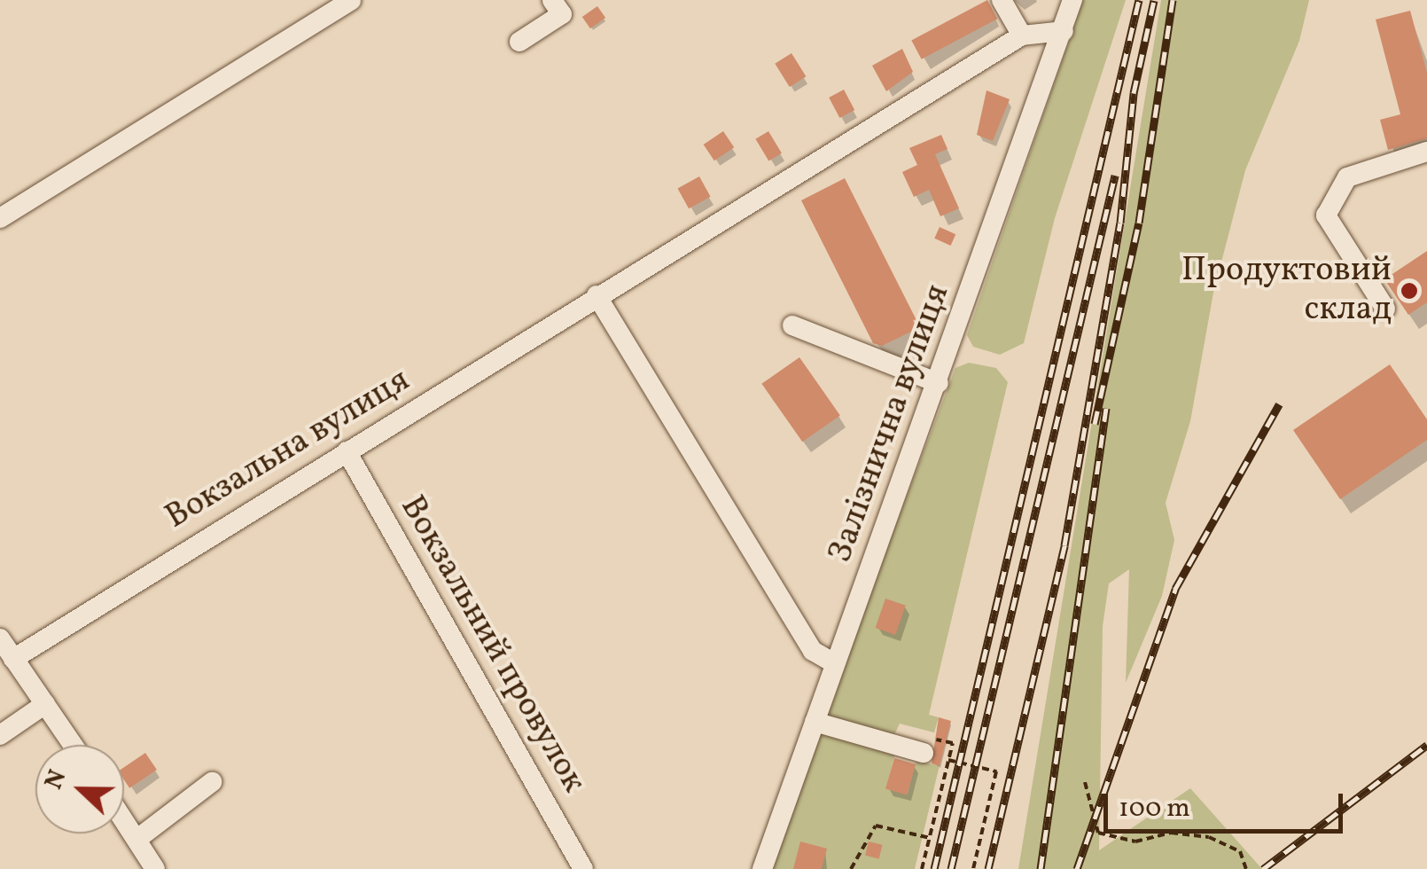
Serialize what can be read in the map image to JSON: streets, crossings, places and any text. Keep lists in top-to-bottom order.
{
  "streets": {
    "street": ["Залізнична вулиця", "Вокзальна вулиця", "Вокзальний провулок"]
  },
  "crossings": [
    ["Залізнична вулиця", "Вокзальна вулиця"],
    ["Вокзальна вулиця", "Вокзальний провулок"]
  ],
  "places": ["Продуктовий склад"],
  "scale_bar": "100 m",
  "north": "left"
}
